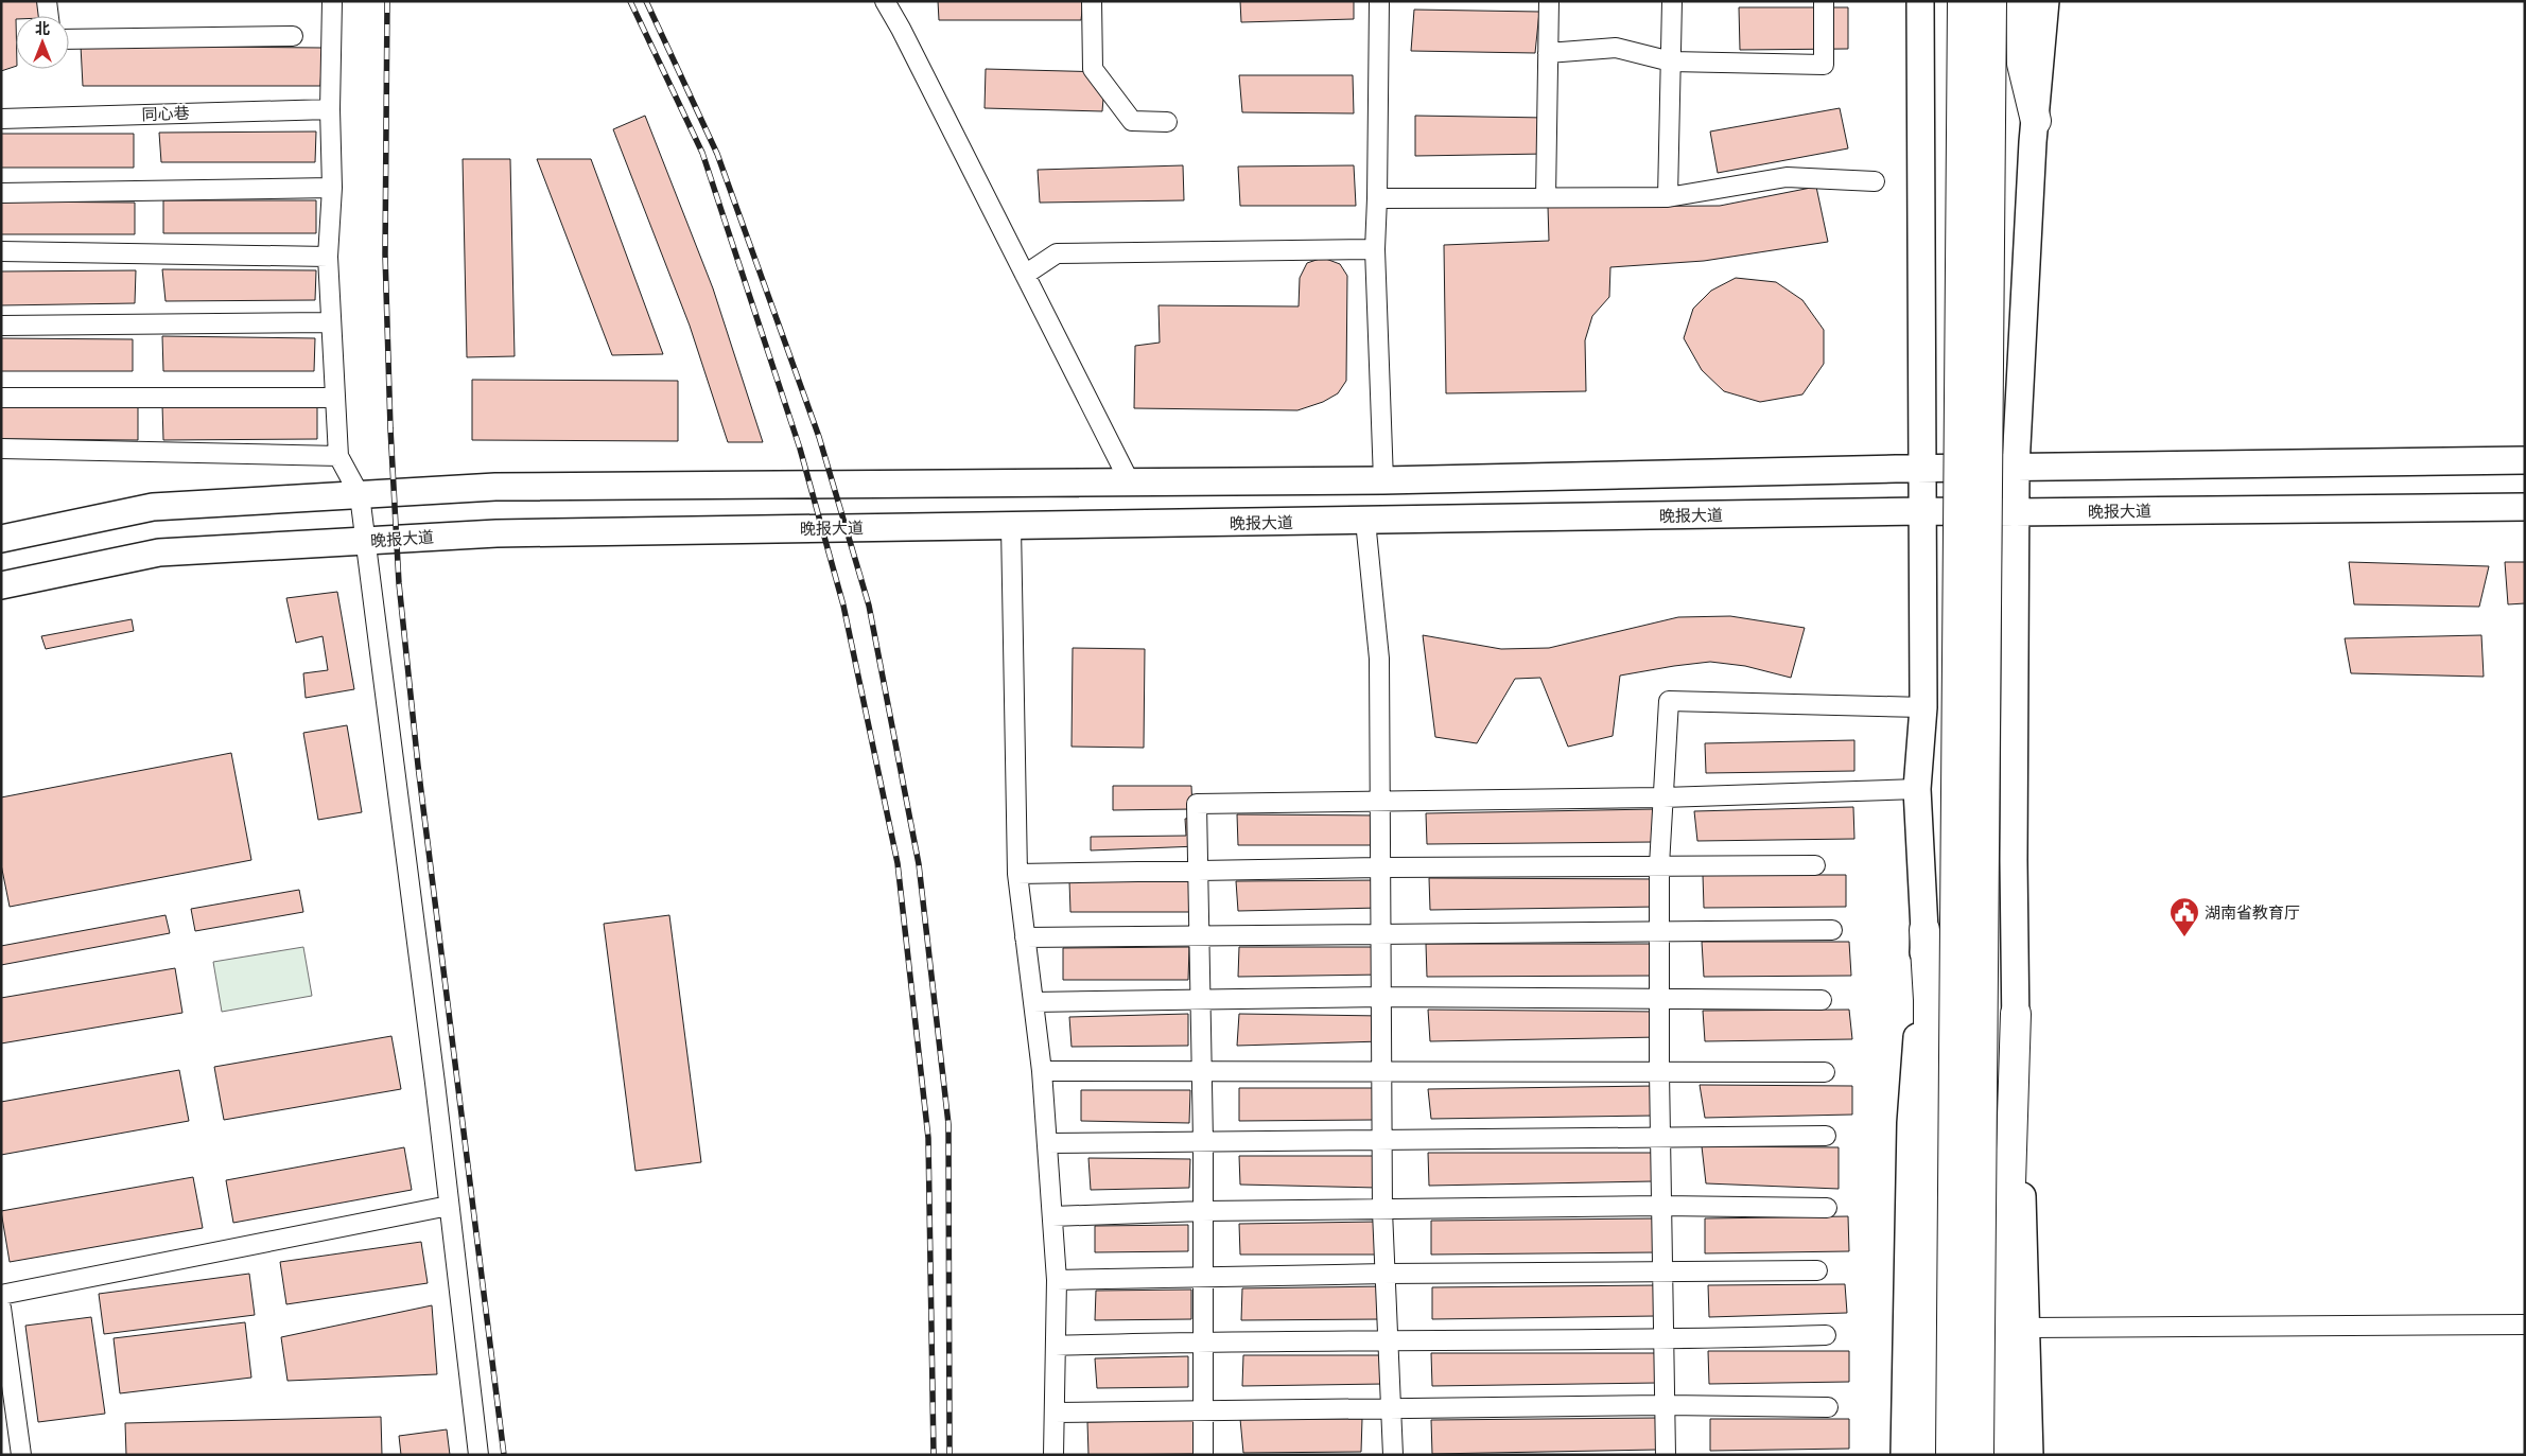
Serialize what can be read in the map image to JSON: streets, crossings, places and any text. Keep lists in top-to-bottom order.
{
  "streets": {
    "main road": ["晚报大道"],
    "street": ["同心巷"]
  },
  "places": {
    "public building": ["湖南省教育厅"]
  },
  "north": "top"
}
